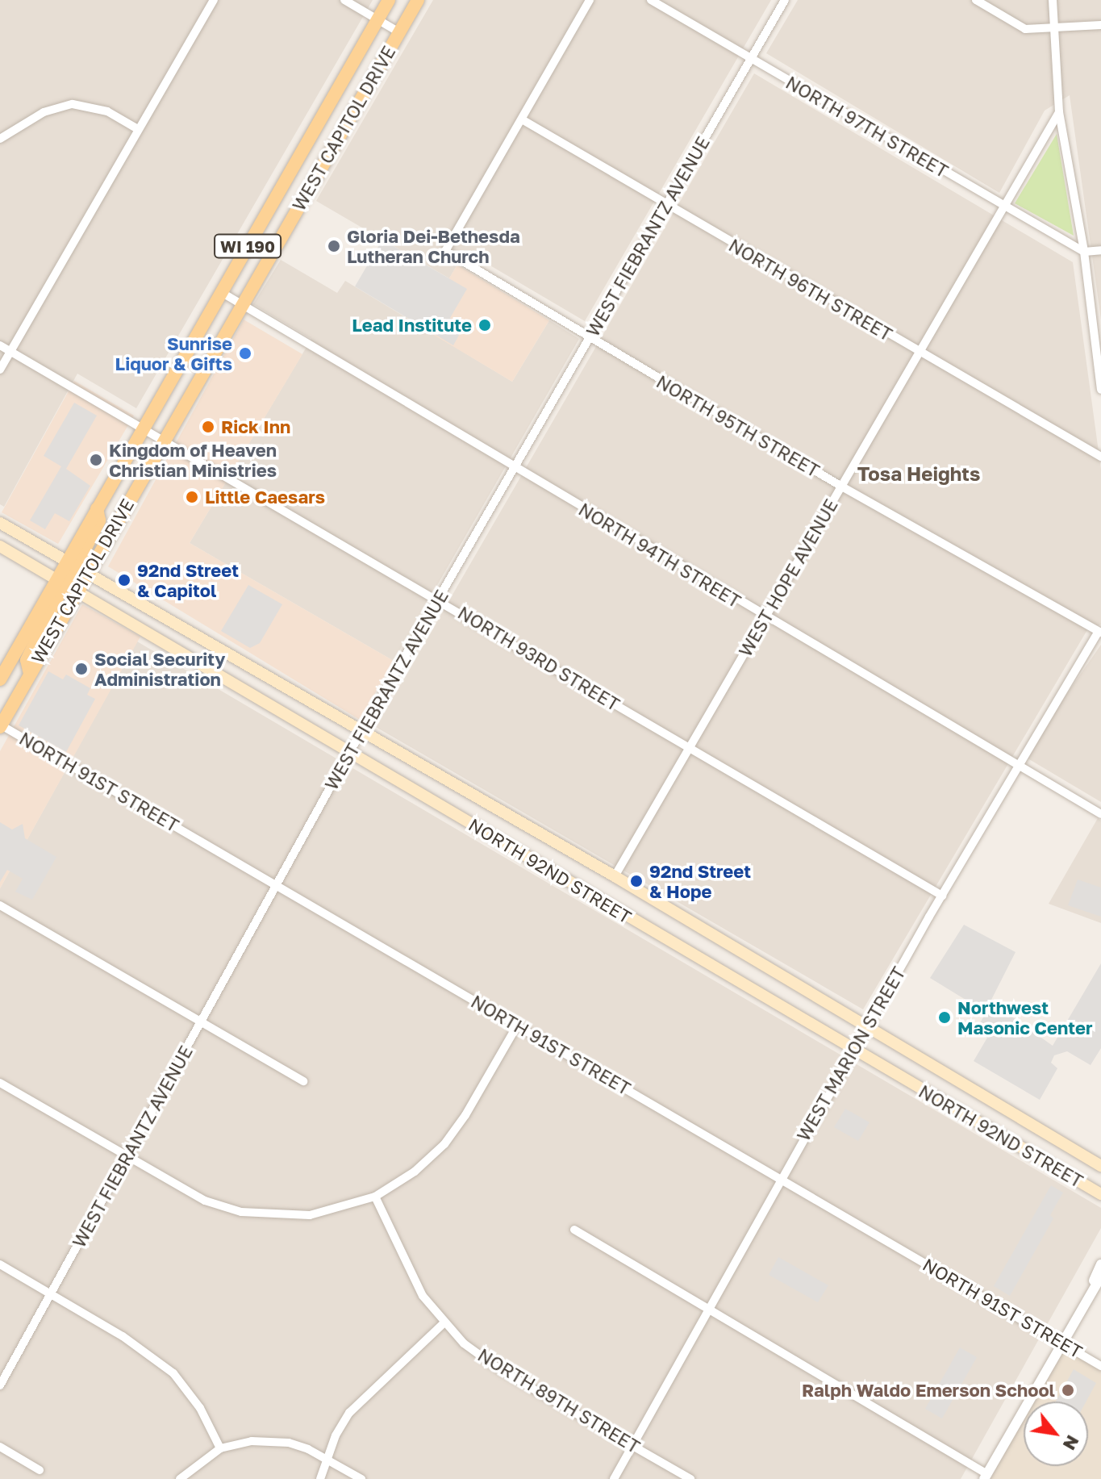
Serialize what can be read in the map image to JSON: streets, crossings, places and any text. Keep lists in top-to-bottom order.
{
  "streets": {
    "main road": ["WEST CAPITOL DRIVE", "WI 190", "NORTH 92ND STREET"],
    "street": [
      "NORTH 97TH STREET",
      "WEST FIEBRANTZ AVENUE",
      "NORTH 96TH STREET",
      "NORTH 95TH STREET",
      "NORTH 94TH STREET",
      "WEST HOPE AVENUE",
      "NORTH 93RD STREET",
      "NORTH 91ST STREET",
      "WEST MARION STREET",
      "NORTH 89TH STREET"
    ]
  },
  "crossings": [
    ["NORTH 97TH STREET", "WEST FIEBRANTZ AVENUE"],
    ["NORTH 97TH STREET", "WEST HOPE AVENUE"],
    ["WEST CAPITOL DRIVE", "NORTH 94TH STREET"],
    ["WEST CAPITOL DRIVE", "NORTH 93RD STREET"],
    ["WEST CAPITOL DRIVE", "NORTH 91ST STREET"],
    ["WEST CAPITOL DRIVE", "NORTH 92ND STREET"],
    ["WEST FIEBRANTZ AVENUE", "NORTH 96TH STREET"],
    ["WEST FIEBRANTZ AVENUE", "NORTH 95TH STREET"],
    ["WEST FIEBRANTZ AVENUE", "NORTH 94TH STREET"],
    ["WEST FIEBRANTZ AVENUE", "NORTH 93RD STREET"],
    ["WEST FIEBRANTZ AVENUE", "NORTH 91ST STREET"],
    ["WEST FIEBRANTZ AVENUE", "NORTH 92ND STREET"],
    ["NORTH 96TH STREET", "NORTH 95TH STREET"],
    ["NORTH 96TH STREET", "WEST HOPE AVENUE"],
    ["NORTH 95TH STREET", "WEST HOPE AVENUE"],
    ["NORTH 95TH STREET", "WEST MARION STREET"],
    ["NORTH 94TH STREET", "WEST HOPE AVENUE"],
    ["NORTH 94TH STREET", "WEST MARION STREET"],
    ["WEST HOPE AVENUE", "NORTH 93RD STREET"],
    ["WEST HOPE AVENUE", "NORTH 92ND STREET"],
    ["NORTH 93RD STREET", "WEST MARION STREET"],
    ["NORTH 91ST STREET", "WEST MARION STREET"],
    ["NORTH 92ND STREET", "WEST MARION STREET"],
    ["WEST MARION STREET", "NORTH 89TH STREET"]
  ],
  "districts": ["Tosa Heights"],
  "places": [
    "Gloria Dei-Bethesda Lutheran Church",
    "Lead Institute",
    "Sunrise Liquor & Gifts",
    "Rick Inn",
    "Kingdom of Heaven Christian Ministries",
    "Little Caesars",
    "92nd Street & Capitol",
    "Social Security Administration",
    "92nd Street & Hope",
    "Northwest Masonic Center",
    "Ralph Waldo Emerson School"
  ],
  "north": "bottom right"
}
